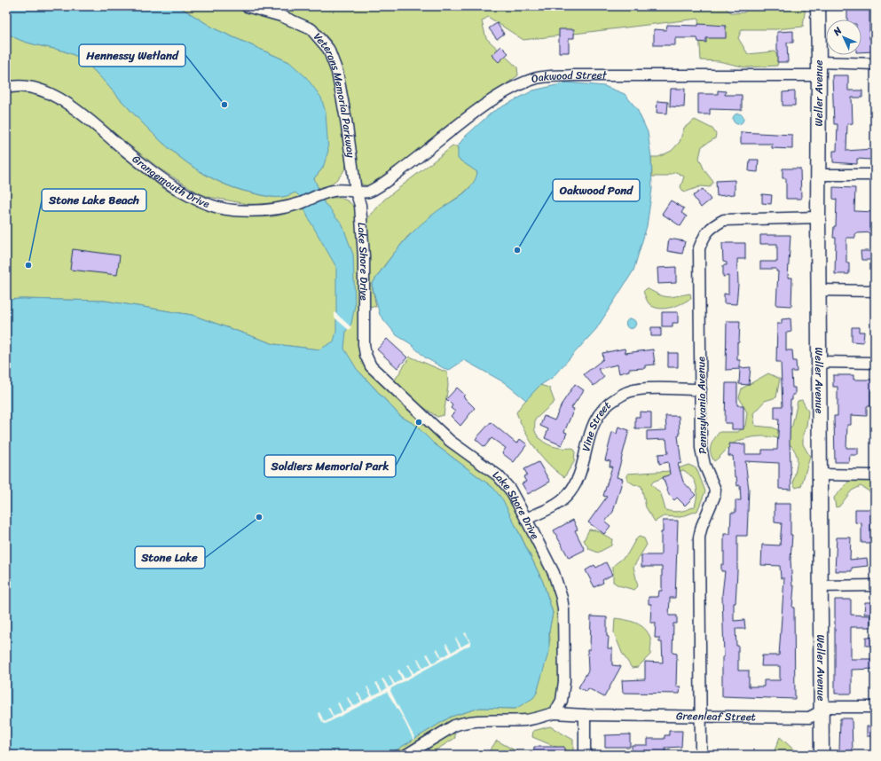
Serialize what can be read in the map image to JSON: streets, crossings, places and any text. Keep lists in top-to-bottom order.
{
  "streets": {
    "street": [
      "Oakwood Street",
      "Weller Avenue",
      "Veterans Memorial Parkway",
      "Grangemouth Drive",
      "Lake Shore Drive",
      "Pennsylvania Avenue",
      "Vine Street",
      "Greenleaf Street"
    ]
  },
  "crossings": [
    ["Oakwood Street", "Weller Avenue"],
    ["Oakwood Street", "Veterans Memorial Parkway"],
    ["Oakwood Street", "Grangemouth Drive"],
    ["Oakwood Street", "Lake Shore Drive"],
    ["Weller Avenue", "Pennsylvania Avenue"],
    ["Weller Avenue", "Greenleaf Street"],
    ["Veterans Memorial Parkway", "Grangemouth Drive"],
    ["Veterans Memorial Parkway", "Lake Shore Drive"],
    ["Grangemouth Drive", "Lake Shore Drive"],
    ["Lake Shore Drive", "Vine Street"],
    ["Lake Shore Drive", "Greenleaf Street"],
    ["Pennsylvania Avenue", "Vine Street"],
    ["Pennsylvania Avenue", "Greenleaf Street"]
  ],
  "places": [
    "Hennessy Wetland",
    "Oakwood Pond",
    "Stone Lake Beach",
    "Soldiers Memorial Park",
    "Stone Lake"
  ],
  "north": "top left"
}
